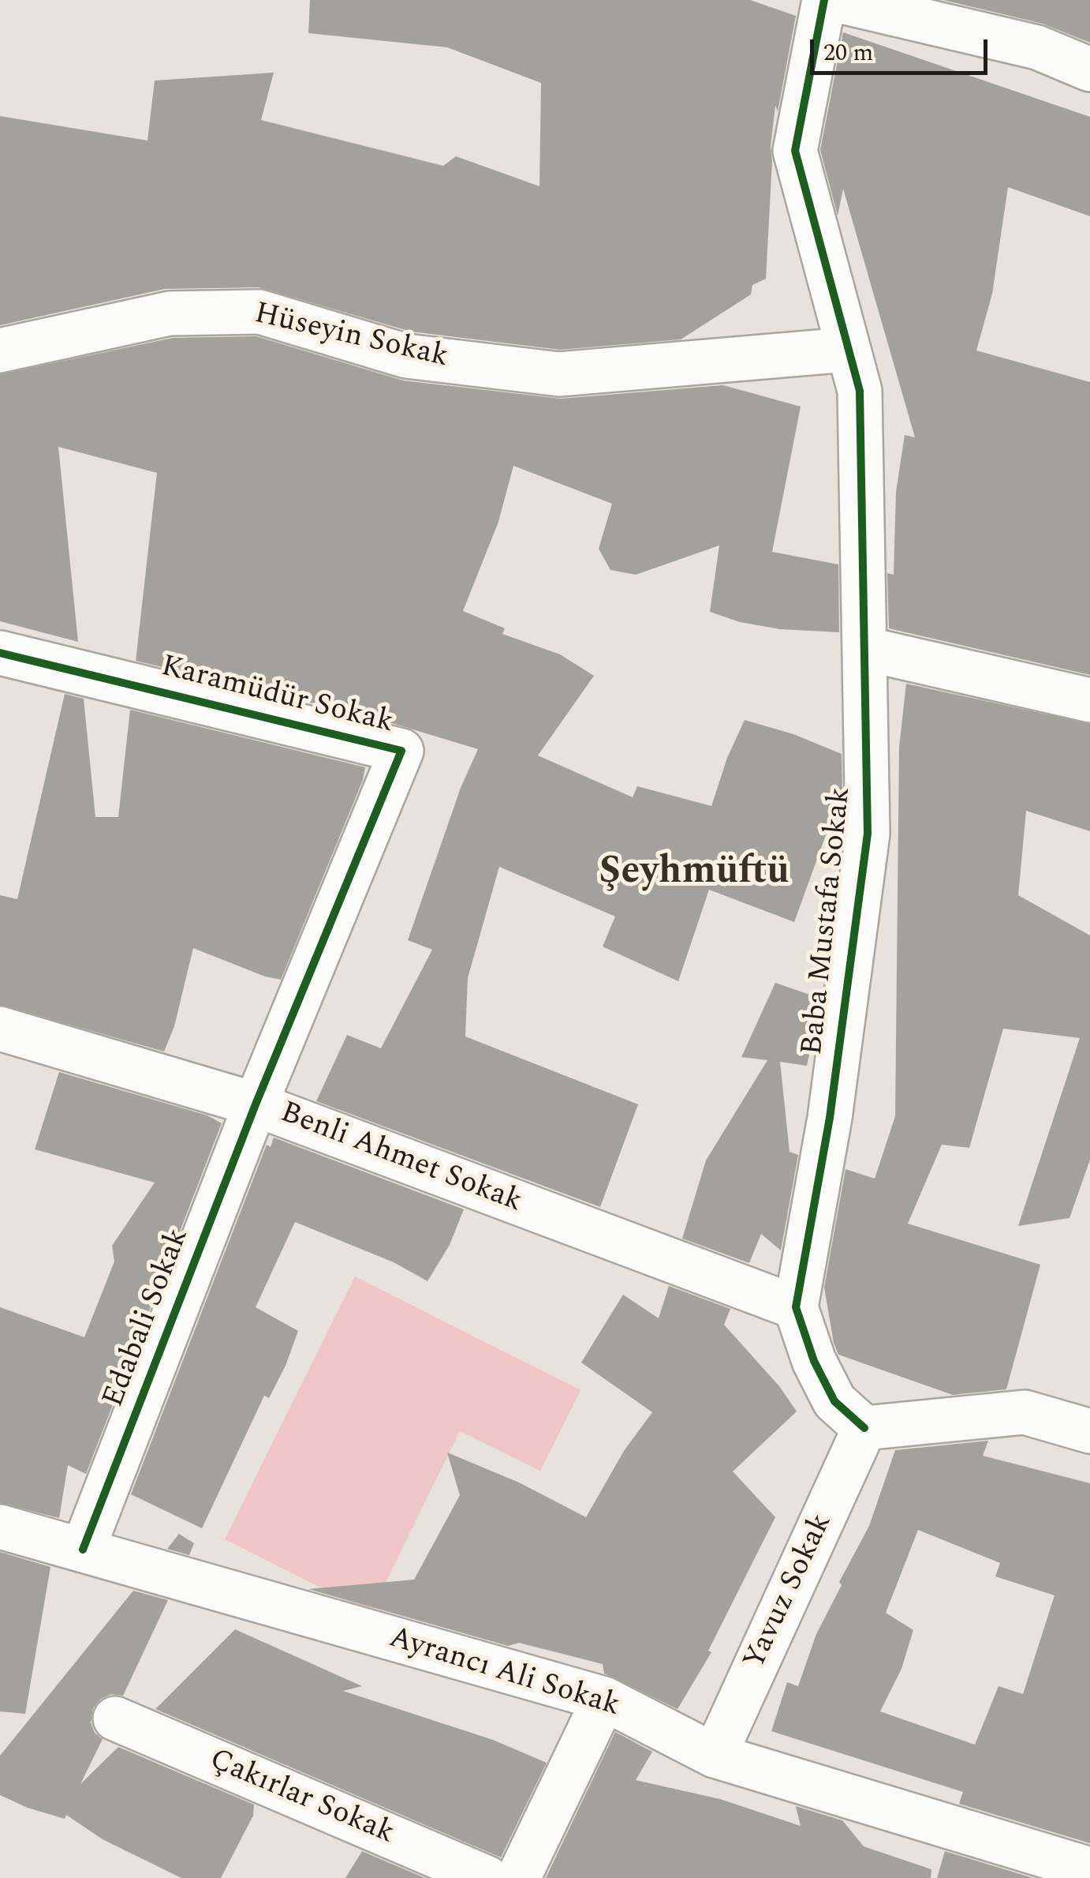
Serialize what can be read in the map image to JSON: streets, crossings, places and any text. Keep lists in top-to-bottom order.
{
  "streets": {
    "street": [
      "Hüseyin Sokak",
      "Karamüdür Sokak",
      "Baba Mustafa Sokak",
      "Benli Ahmet Sokak",
      "Edabali Sokak",
      "Yavuz Sokak",
      "Ayrancı Ali Sokak",
      "Çakırlar Sokak"
    ]
  },
  "crossings": [
    ["Hüseyin Sokak", "Baba Mustafa Sokak"],
    ["Karamüdür Sokak", "Benli Ahmet Sokak"],
    ["Karamüdür Sokak", "Edabali Sokak"],
    ["Baba Mustafa Sokak", "Benli Ahmet Sokak"],
    ["Baba Mustafa Sokak", "Yavuz Sokak"],
    ["Benli Ahmet Sokak", "Edabali Sokak"],
    ["Edabali Sokak", "Ayrancı Ali Sokak"],
    ["Yavuz Sokak", "Ayrancı Ali Sokak"]
  ],
  "districts": ["Şeyhmüftü"],
  "scale_bar": "20 m"
}
